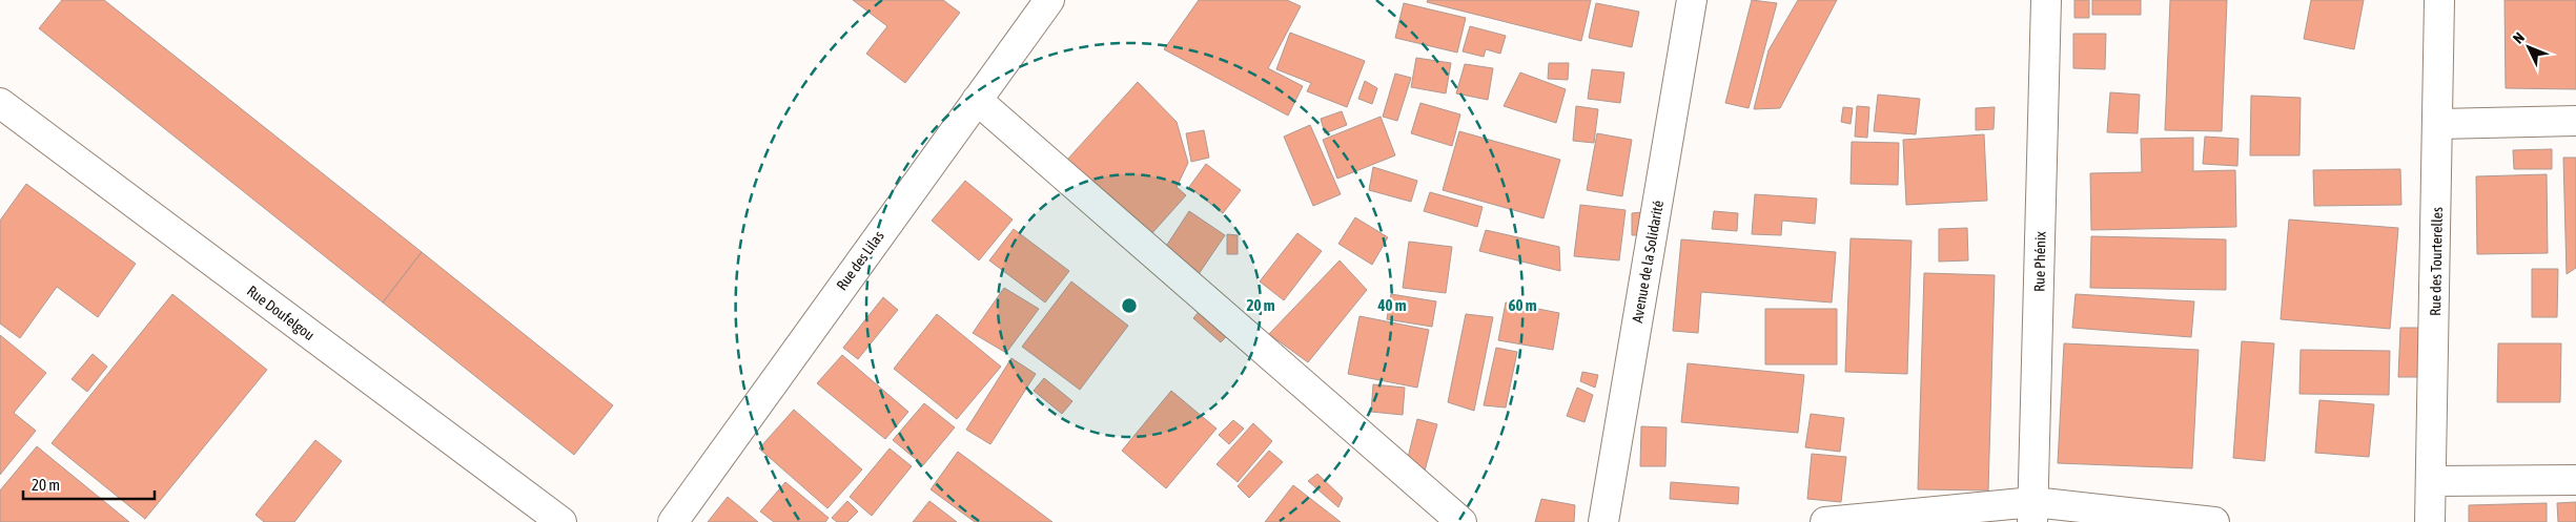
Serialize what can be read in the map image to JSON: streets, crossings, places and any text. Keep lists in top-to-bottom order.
{
  "streets": {
    "street": [
      "Rue des Lilas",
      "Avenue de la Solidarité",
      "Rue Phénix",
      "Rue des Tourterelles",
      "Rue Doufelgou"
    ]
  },
  "scale_bar": "20 m",
  "north": "top left",
  "rings": ["20 m", "40 m", "60 m"]
}
